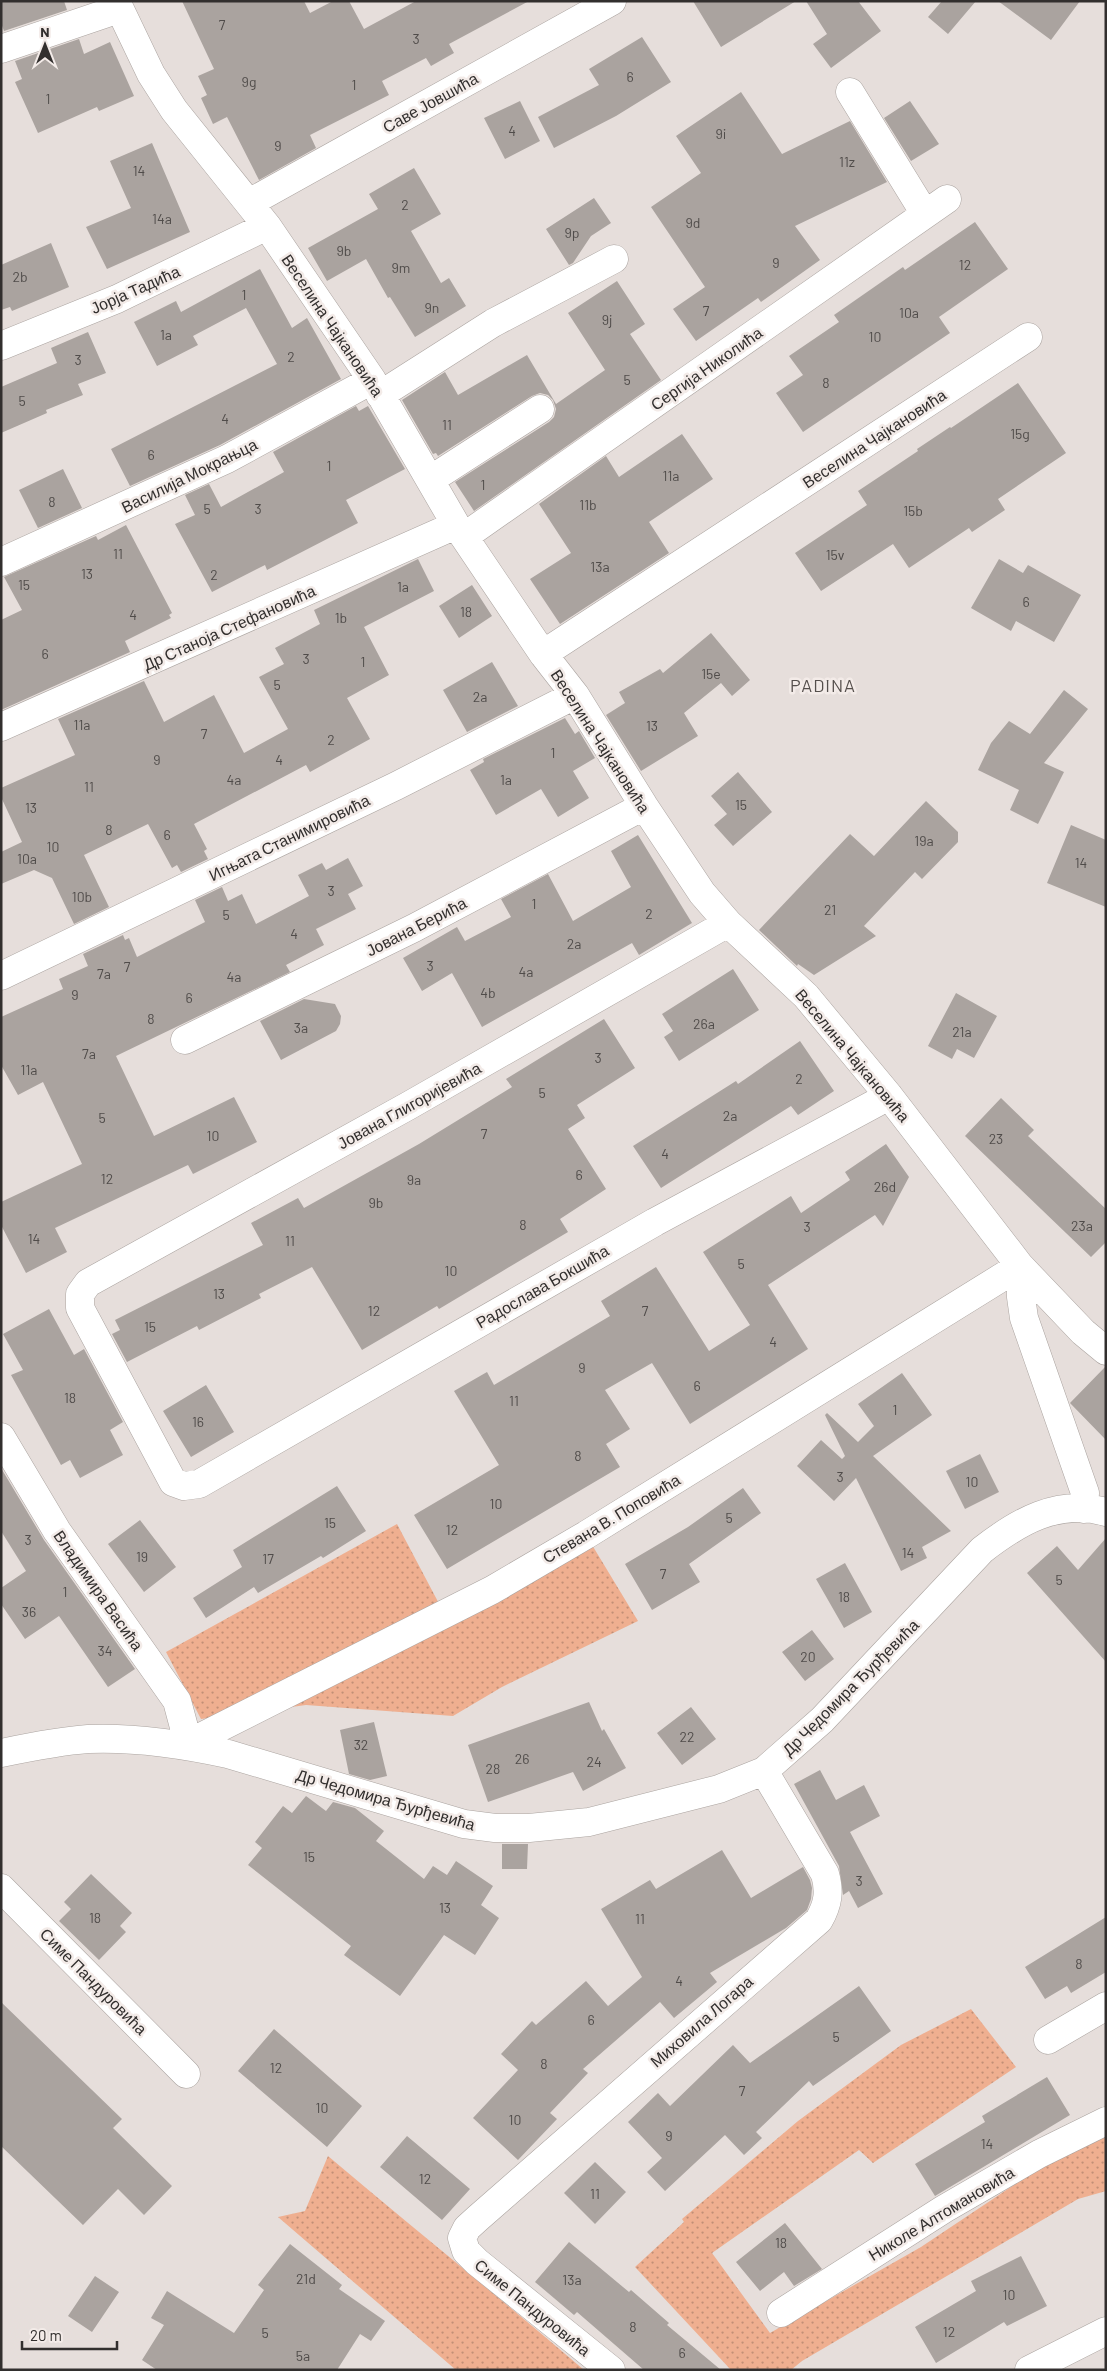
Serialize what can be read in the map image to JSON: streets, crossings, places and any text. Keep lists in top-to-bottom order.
{
  "streets": {
    "street": [
      "Саве Јовшића",
      "Јорја Тадића",
      "Веселина Чајкановића",
      "Сергија Николића",
      "Василија Мокрањца",
      "Др Станоја Стефановића",
      "Игњата Станимировића",
      "Јована Берића",
      "Јована Глигоријевића",
      "Радослава Бокшића",
      "Стевана В. Поповића",
      "Владимира Васића",
      "Др Чедомира Ђурђевића",
      "Симе Пандуровића",
      "Миховила Логара",
      "Николе Алтомановића"
    ]
  },
  "crossings": [
    ["Саве Јовшића", "Веселина Чајкановића"],
    ["Јорја Тадића", "Веселина Чајкановића"],
    ["Веселина Чајкановића", "Сергија Николића"],
    ["Веселина Чајкановића", "Василија Мокрањца"],
    ["Веселина Чајкановића", "Др Станоја Стефановића"],
    ["Веселина Чајкановића", "Игњата Станимировића"],
    ["Веселина Чајкановића", "Јована Берића"],
    ["Веселина Чајкановића", "Јована Глигоријевића"],
    ["Веселина Чајкановића", "Радослава Бокшића"],
    ["Веселина Чајкановића", "Стевана В. Поповића"],
    ["Веселина Чајкановића", "Др Чедомира Ђурђевића"],
    ["Сергија Николића", "Др Станоја Стефановића"],
    ["Јована Глигоријевића", "Радослава Бокшића"],
    ["Стевана В. Поповића", "Владимира Васића"],
    ["Стевана В. Поповића", "Др Чедомира Ђурђевића"],
    ["Владимира Васића", "Др Чедомира Ђурђевића"],
    ["Др Чедомира Ђурђевића", "Миховила Логара"],
    ["Симе Пандуровића", "Миховила Логара"]
  ],
  "districts": ["PADINA"],
  "house_numbers": [
    "7",
    "3",
    "6",
    "9g",
    "1",
    "1",
    "4",
    "9i",
    "9",
    "11z",
    "14",
    "2",
    "14a",
    "9d",
    "9p",
    "9b",
    "9",
    "12",
    "9m",
    "2b",
    "1",
    "9n",
    "7",
    "10a",
    "9j",
    "1a",
    "10",
    "2",
    "3",
    "5",
    "8",
    "5",
    "4",
    "11",
    "15g",
    "6",
    "1",
    "11a",
    "1",
    "8",
    "11b",
    "5",
    "3",
    "15b",
    "11",
    "15v",
    "13a",
    "13",
    "2",
    "15",
    "1a",
    "6",
    "18",
    "4",
    "1b",
    "6",
    "3",
    "1",
    "15e",
    "5",
    "2a",
    "11a",
    "13",
    "7",
    "2",
    "1",
    "9",
    "4",
    "4a",
    "1a",
    "11",
    "15",
    "13",
    "8",
    "6",
    "19a",
    "10",
    "10a",
    "14",
    "3",
    "10b",
    "1",
    "21",
    "2",
    "5",
    "4",
    "2a",
    "3",
    "7",
    "4a",
    "7a",
    "4a",
    "4b",
    "9",
    "6",
    "8",
    "26a",
    "3a",
    "21a",
    "7a",
    "3",
    "11a",
    "2",
    "5",
    "2a",
    "5",
    "7",
    "10",
    "23",
    "4",
    "6",
    "12",
    "9a",
    "26d",
    "9b",
    "8",
    "23a",
    "3",
    "14",
    "11",
    "5",
    "10",
    "13",
    "12",
    "7",
    "15",
    "4",
    "9",
    "6",
    "18",
    "11",
    "1",
    "16",
    "8",
    "3",
    "10",
    "10",
    "5",
    "15",
    "12",
    "3",
    "14",
    "19",
    "17",
    "7",
    "5",
    "1",
    "18",
    "36",
    "34",
    "20",
    "22",
    "32",
    "26",
    "24",
    "28",
    "15",
    "3",
    "13",
    "18",
    "11",
    "8",
    "4",
    "6",
    "5",
    "8",
    "12",
    "7",
    "10",
    "10",
    "9",
    "14",
    "12",
    "11",
    "18",
    "21d",
    "13a",
    "10",
    "8",
    "12",
    "5",
    "6",
    "5a"
  ],
  "scale_bar": "20 m",
  "north": "top"
}
